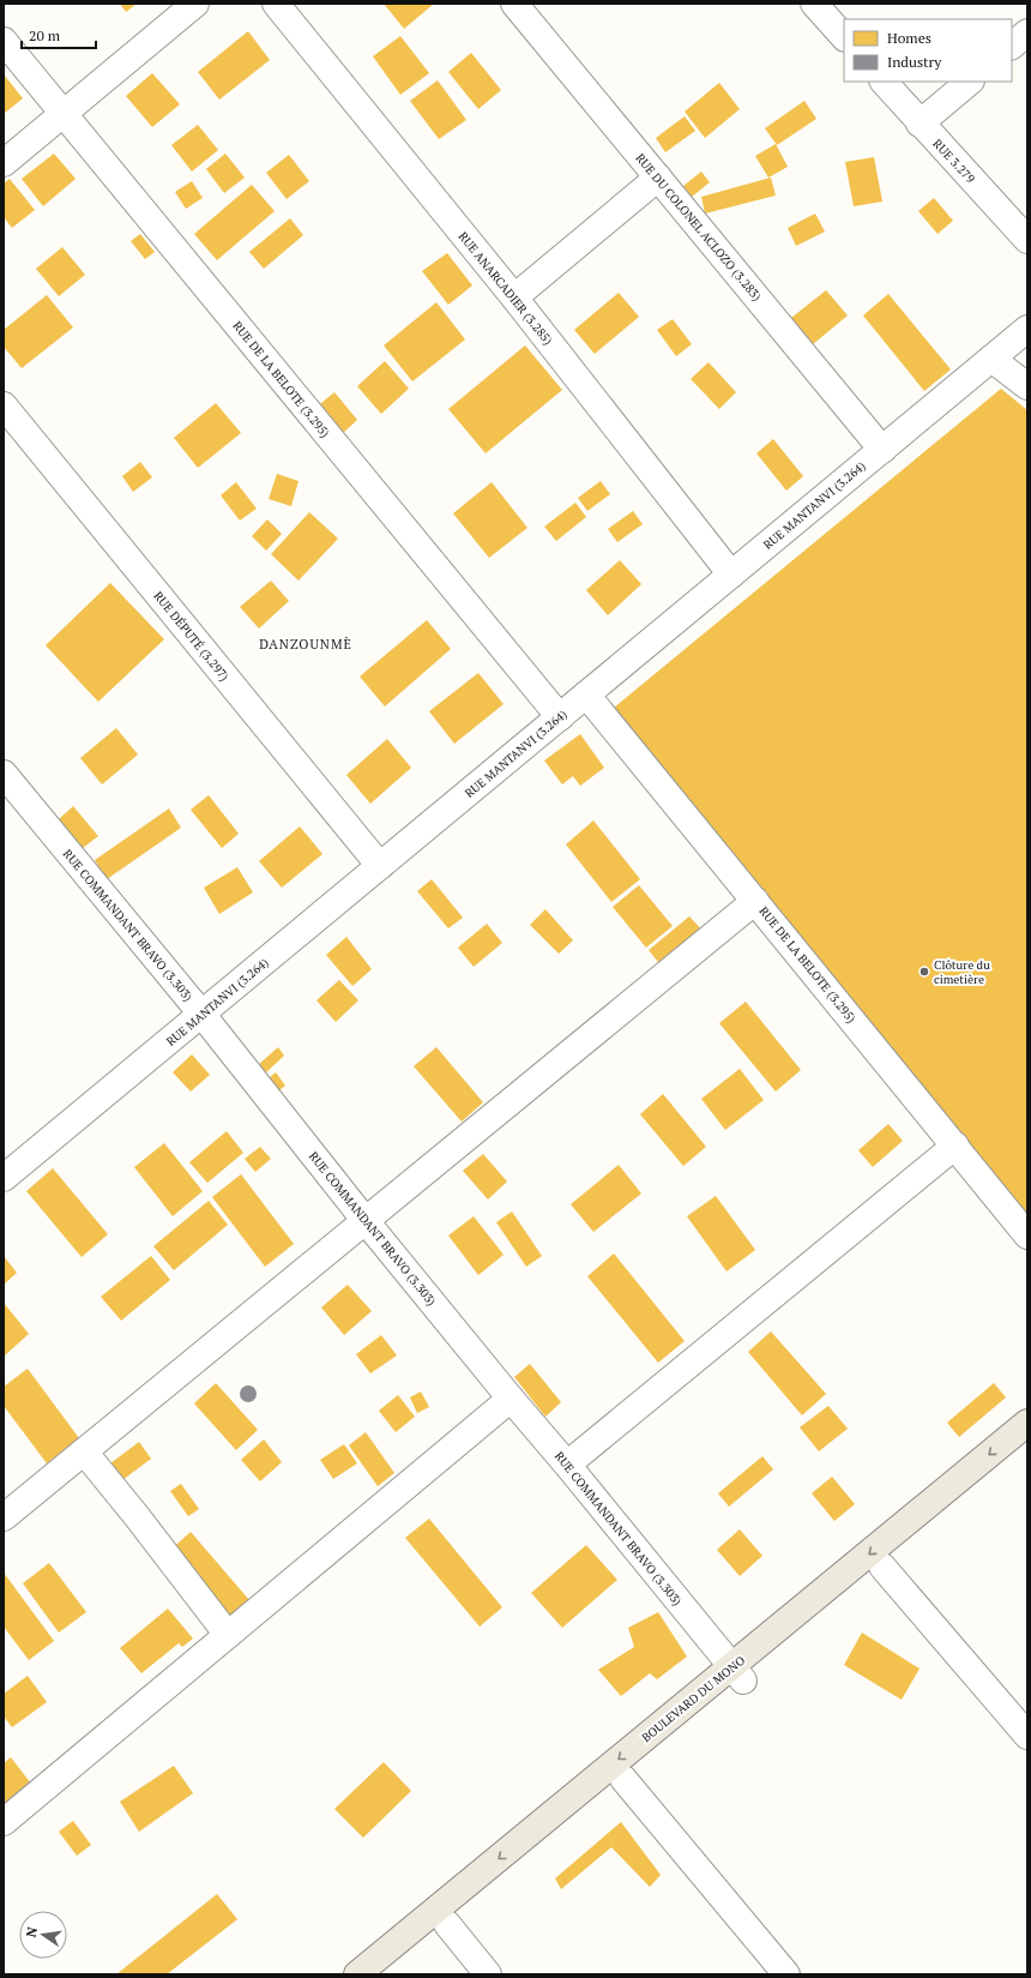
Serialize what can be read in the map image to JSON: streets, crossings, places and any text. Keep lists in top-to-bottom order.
{
  "streets": {
    "main road": ["BOULEVARD DU MONO"],
    "street": [
      "RUE 3.279",
      "RUE DU COLONEL ACLOZO (3.283)",
      "RUE ANARCADIER (3.285)",
      "RUE DE LA BELOTE (3.295)",
      "RUE MANTANVI (3.264)",
      "RUE DÉPUTÉ (3.297)",
      "RUE COMMANDANT BRAVO (3.303)"
    ]
  },
  "crossings": [
    ["RUE DU COLONEL ACLOZO (3.283)", "RUE MANTANVI (3.264)"],
    ["RUE ANARCADIER (3.285)", "RUE MANTANVI (3.264)"],
    ["RUE DE LA BELOTE (3.295)", "RUE MANTANVI (3.264)"],
    ["RUE MANTANVI (3.264)", "RUE DÉPUTÉ (3.297)"],
    ["RUE MANTANVI (3.264)", "RUE COMMANDANT BRAVO (3.303)"],
    ["RUE COMMANDANT BRAVO (3.303)", "BOULEVARD DU MONO"]
  ],
  "districts": ["DANZOUNMÈ"],
  "places": ["Clôture du cimetière"],
  "legend": ["Homes", "Industry"],
  "scale_bar": "20 m",
  "north": "left"
}
